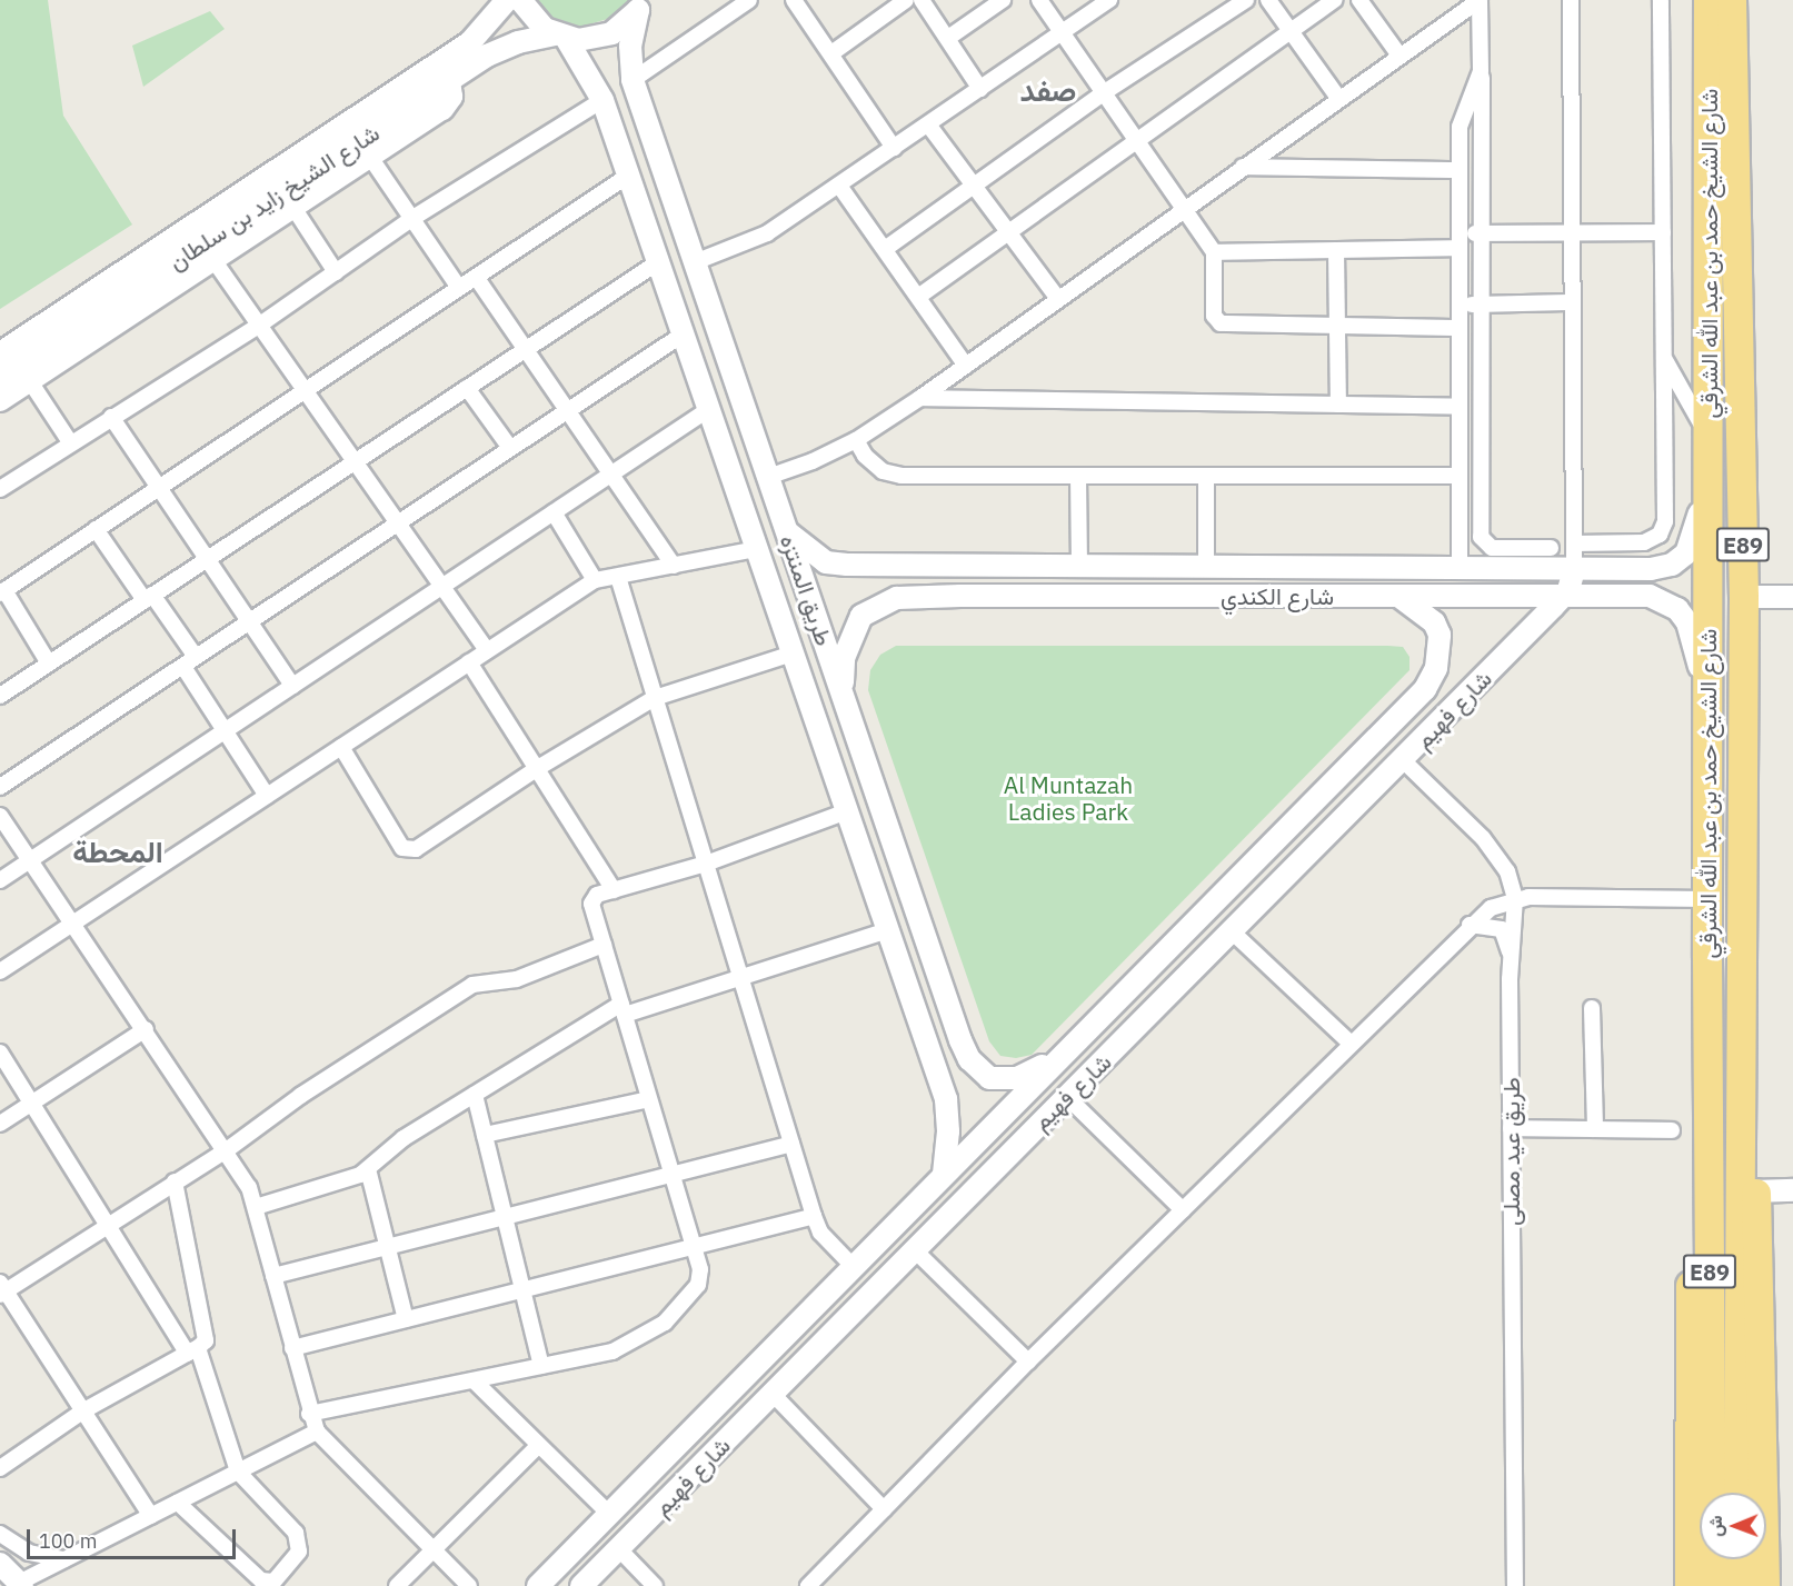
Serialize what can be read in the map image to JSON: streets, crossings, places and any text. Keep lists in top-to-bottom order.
{
  "streets": {
    "highway": ["شارع الشيخ حمد بن عبد الله الشرقي", "E89"],
    "street": [
      "شارع الشيخ زايد بن سلطان",
      "طريق المنتزه",
      "شارع الكندي",
      "شارع فهيم",
      "طريق عيد مصلى"
    ]
  },
  "crossings": [
    ["شارع الشيخ زايد بن سلطان", "طريق المنتزه"],
    ["شارع الشيخ حمد بن عبد الله الشرقي", "شارع الكندي"],
    ["طريق المنتزه", "شارع الكندي"],
    ["طريق المنتزه", "شارع فهيم"],
    ["شارع الكندي", "شارع فهيم"],
    ["شارع فهيم", "طريق عيد مصلى"]
  ],
  "districts": ["صفد", "المحطة"],
  "parks": ["Al Muntazah Ladies Park"],
  "scale_bar": "100 m",
  "north": "left"
}
